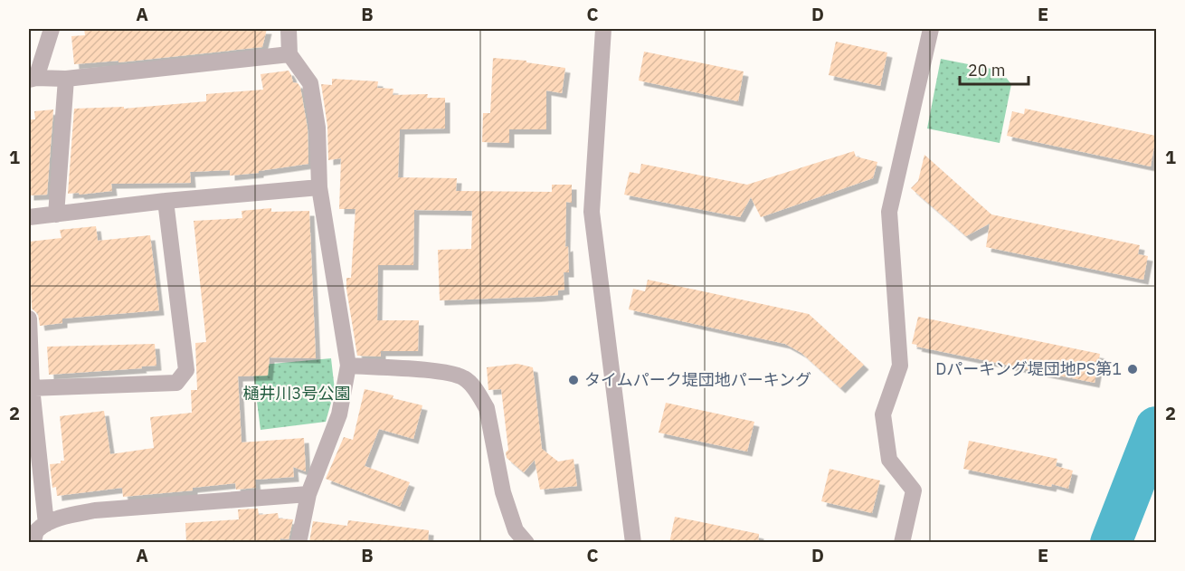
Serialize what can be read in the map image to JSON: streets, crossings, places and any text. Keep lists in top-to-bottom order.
{
  "parks": ["樋井川3号公園"],
  "places": ["Dパーキング堤団地PS第1", "タイムパーク堤団地パーキング"],
  "scale_bar": "20 m",
  "grid": {
    "columns": [
      "A",
      "B",
      "C",
      "D",
      "E"
    ],
    "rows": ["1", "2"]
  }
}
